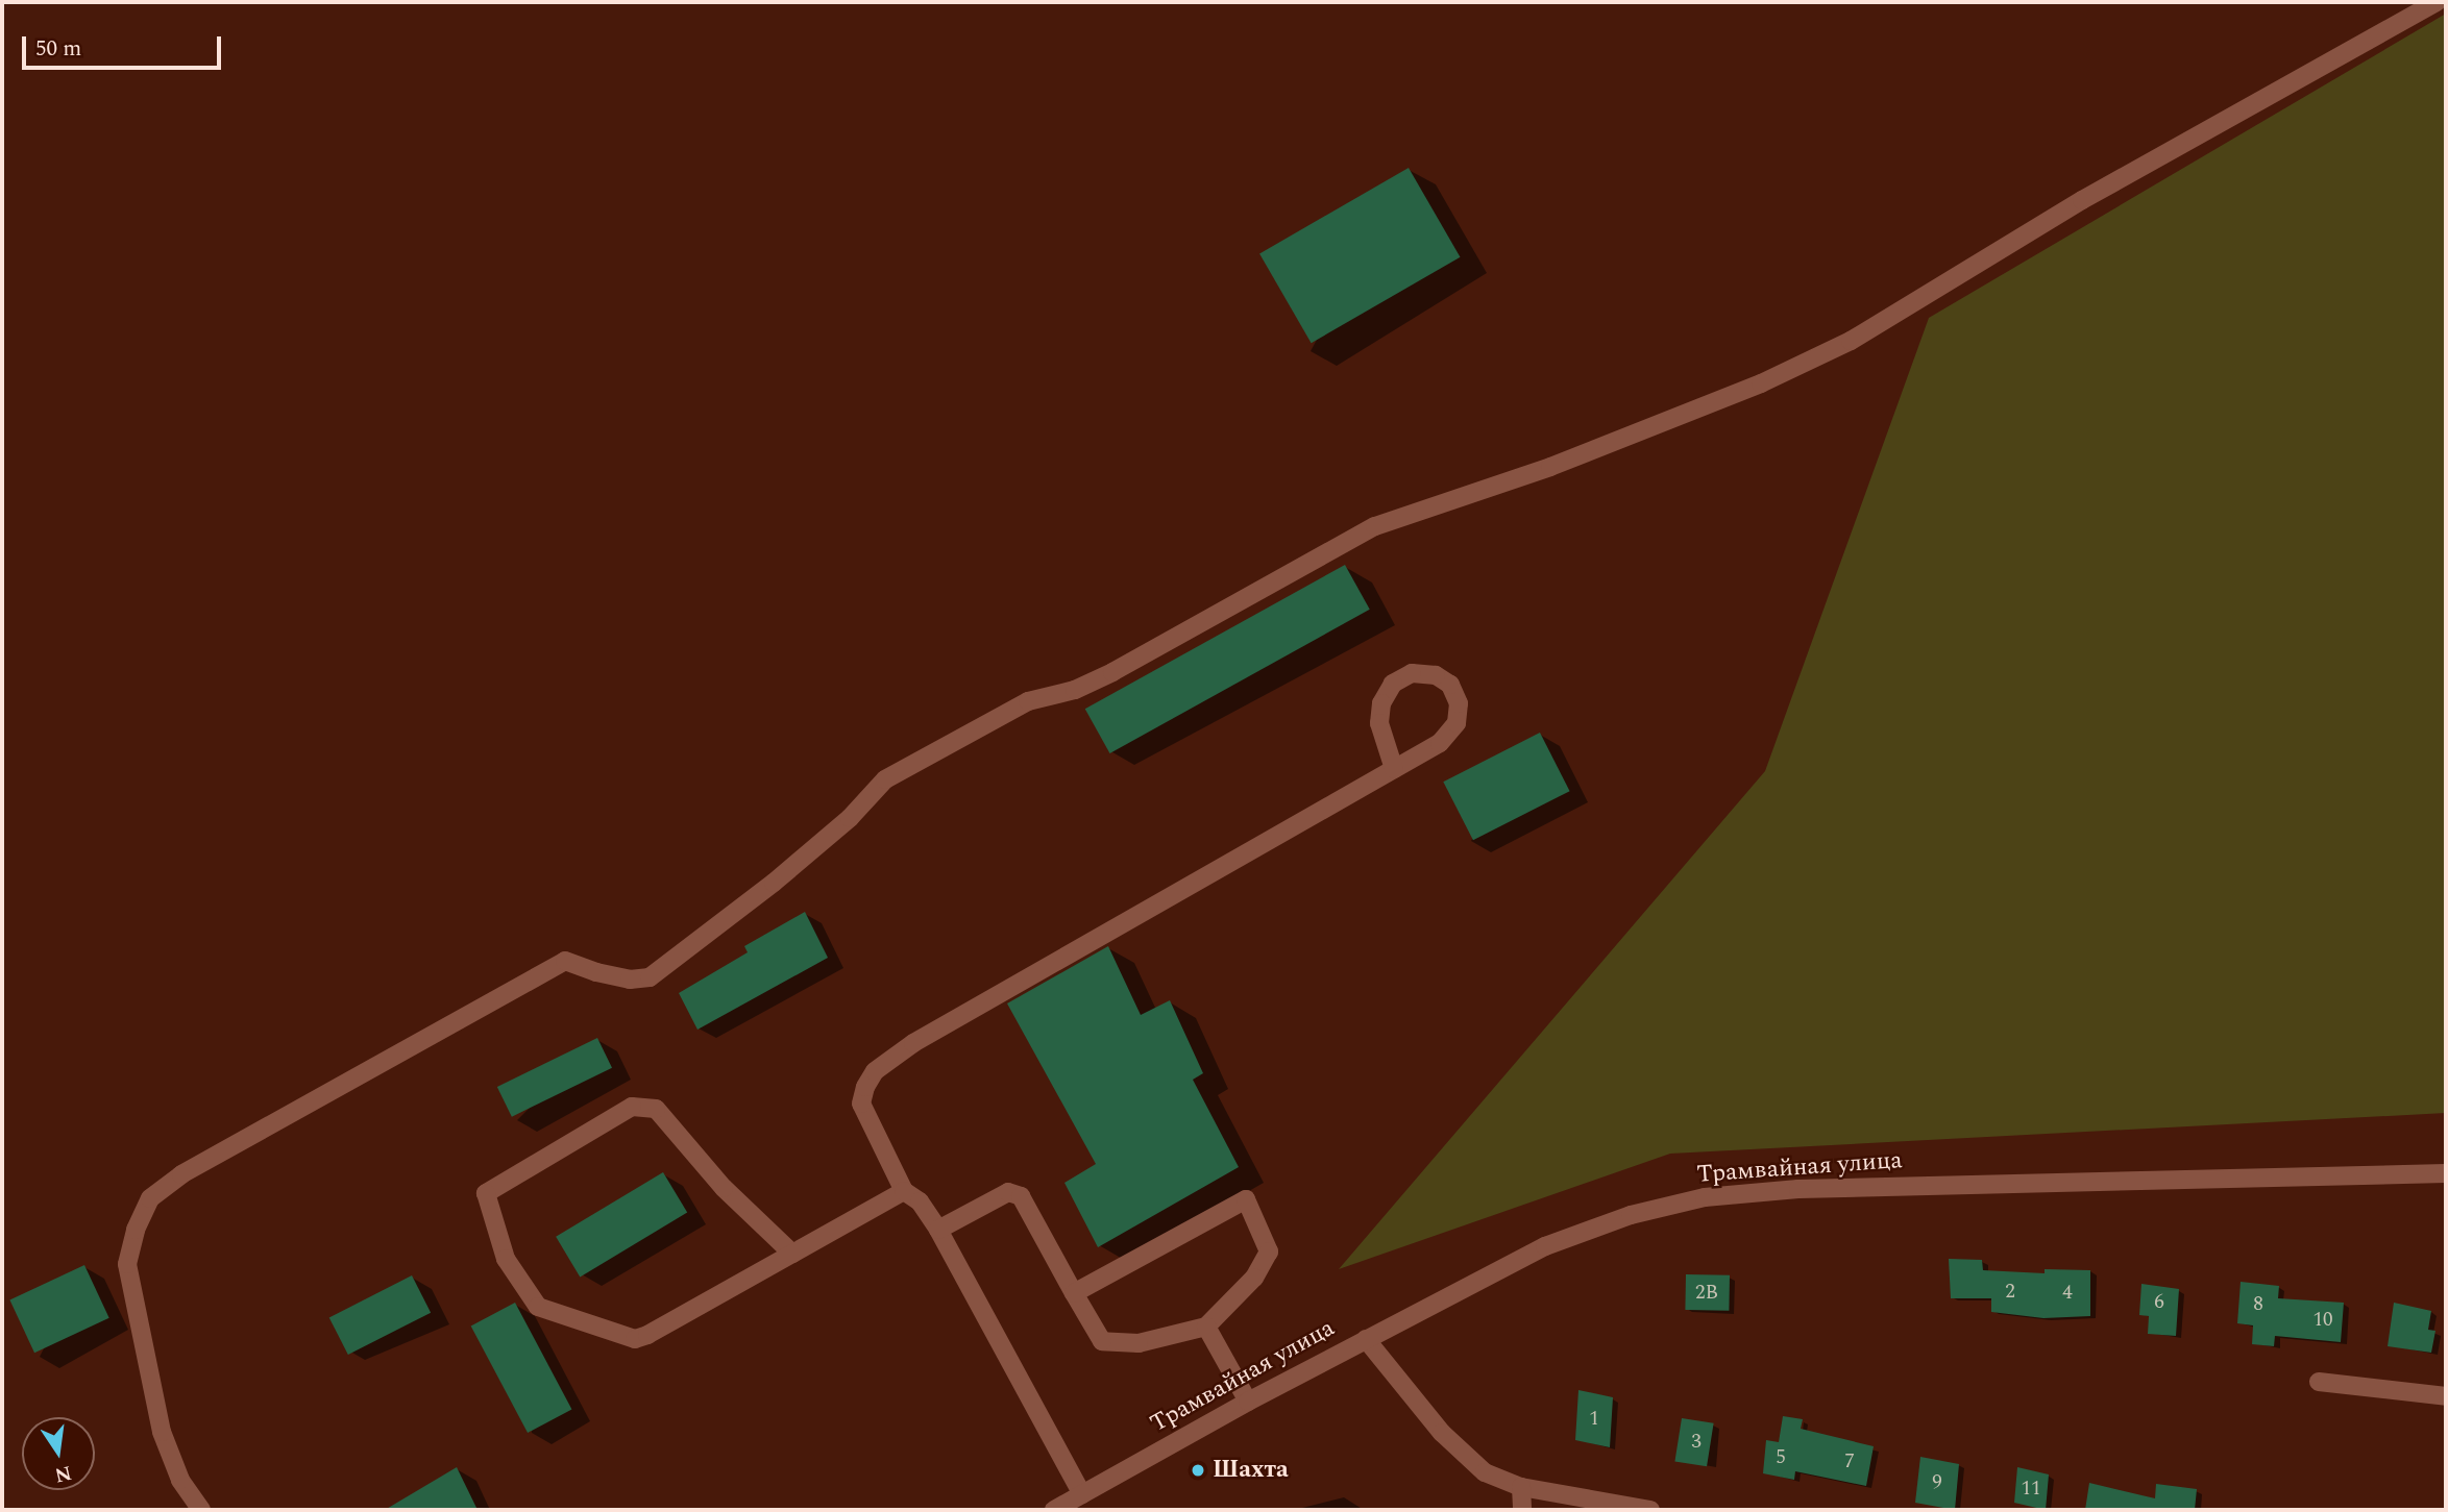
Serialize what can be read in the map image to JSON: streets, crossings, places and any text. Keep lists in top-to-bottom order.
{
  "streets": {
    "street": ["Трамвайная улица"]
  },
  "places": ["Шахта"],
  "house_numbers": [
    "2",
    "2В",
    "4",
    "6",
    "8",
    "10",
    "1",
    "3",
    "5",
    "7",
    "9",
    "11"
  ],
  "scale_bar": "50 m",
  "north": "bottom"
}
